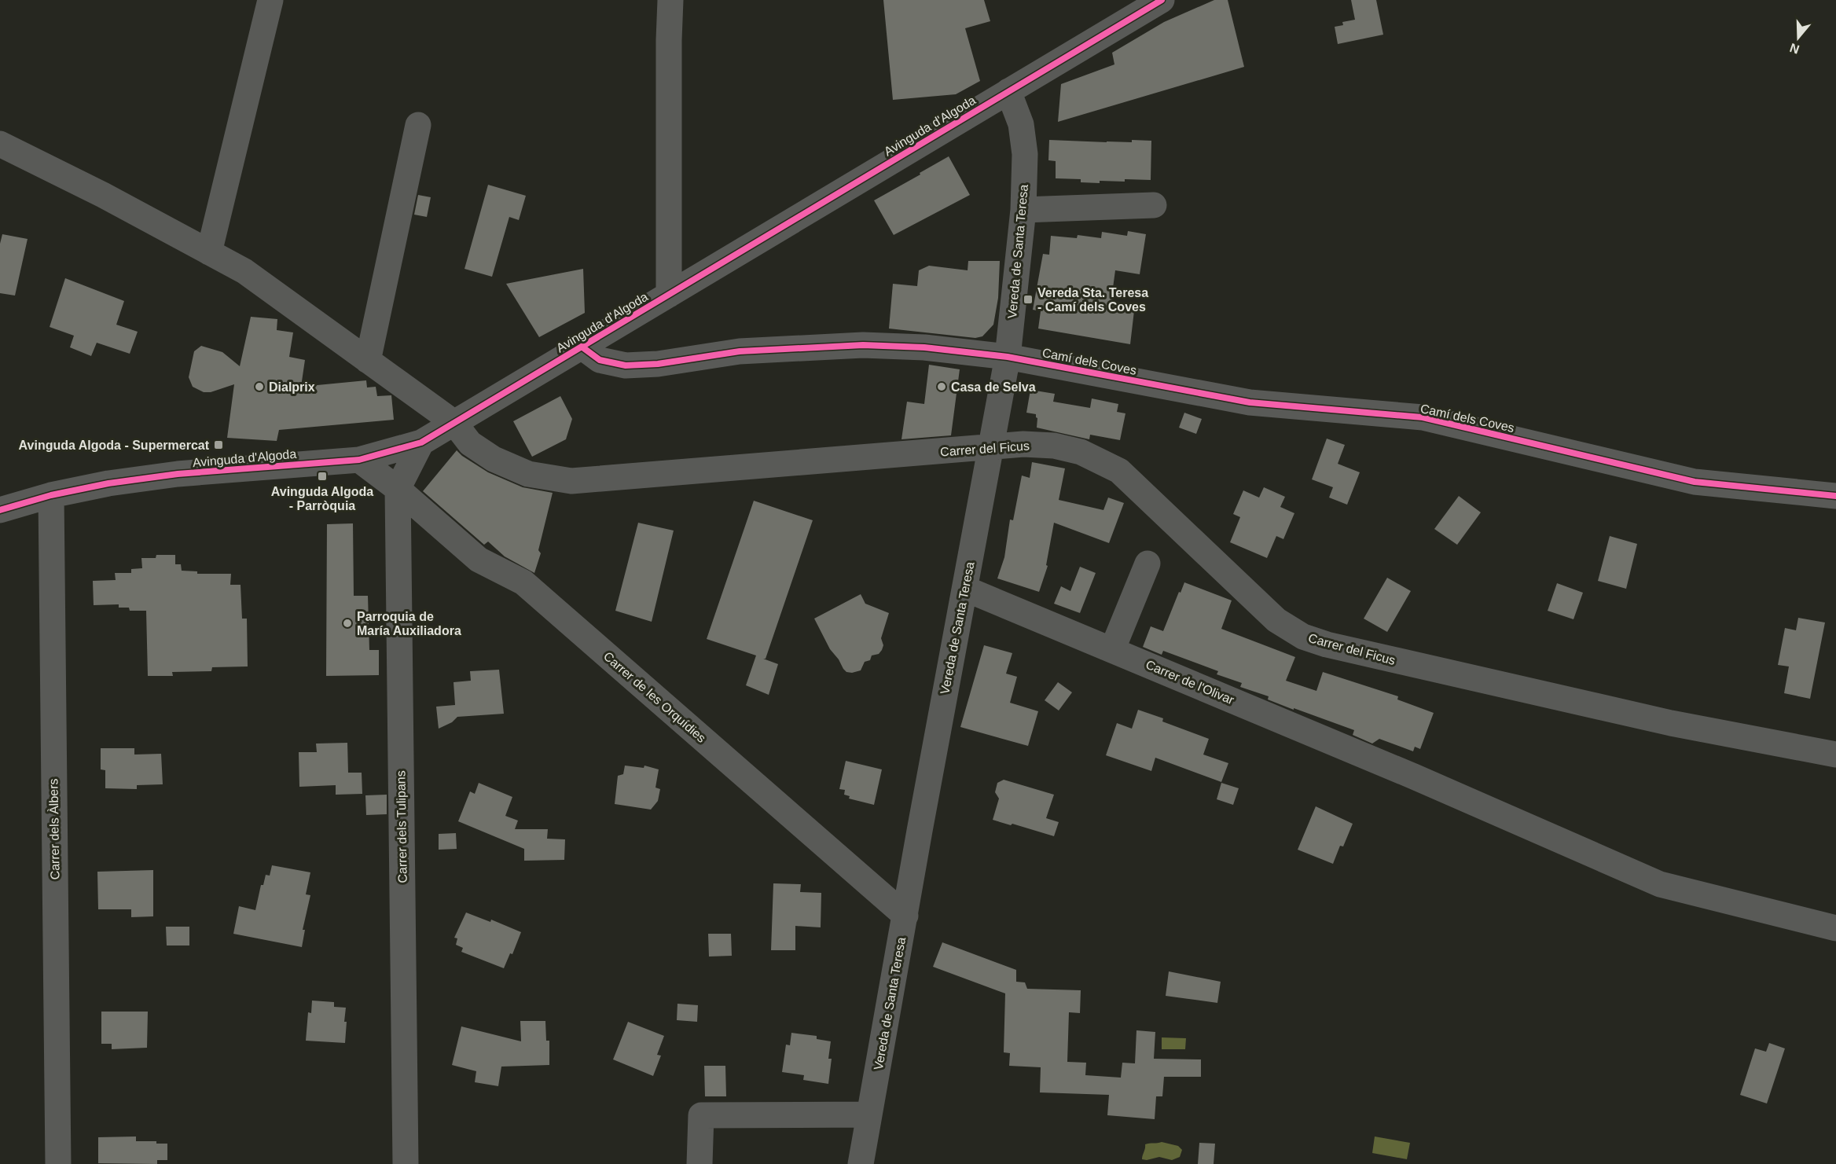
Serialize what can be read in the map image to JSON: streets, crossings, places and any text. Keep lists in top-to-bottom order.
{
  "streets": {
    "street": [
      "Avinguda d'Algoda",
      "Vereda de Santa Teresa",
      "Camí dels Coves",
      "Carrer del Ficus",
      "Carrer de l'Olivar",
      "Carrer de les Orquídies",
      "Carrer dels Tulipans",
      "Carrer dels Àlbers"
    ]
  },
  "crossings": [
    ["Avinguda d'Algoda", "Vereda de Santa Teresa"],
    ["Avinguda d'Algoda", "Camí dels Coves"],
    ["Avinguda d'Algoda", "Carrer del Ficus"],
    ["Avinguda d'Algoda", "Carrer dels Tulipans"],
    ["Avinguda d'Algoda", "Carrer dels Àlbers"],
    ["Vereda de Santa Teresa", "Camí dels Coves"],
    ["Vereda de Santa Teresa", "Carrer del Ficus"],
    ["Vereda de Santa Teresa", "Carrer de l'Olivar"],
    ["Vereda de Santa Teresa", "Carrer de les Orquídies"],
    ["Carrer de les Orquídies", "Carrer dels Tulipans"]
  ],
  "places": {
    "transit": ["Vereda Sta. Teresa - Camí dels Coves", "Avinguda Algoda - Supermercat", "Avinguda Algoda - Parròquia"],
    "other": ["Dialprix", "Casa de Selva", "Parroquia de María Auxiliadora"]
  },
  "north": "bottom"
}
